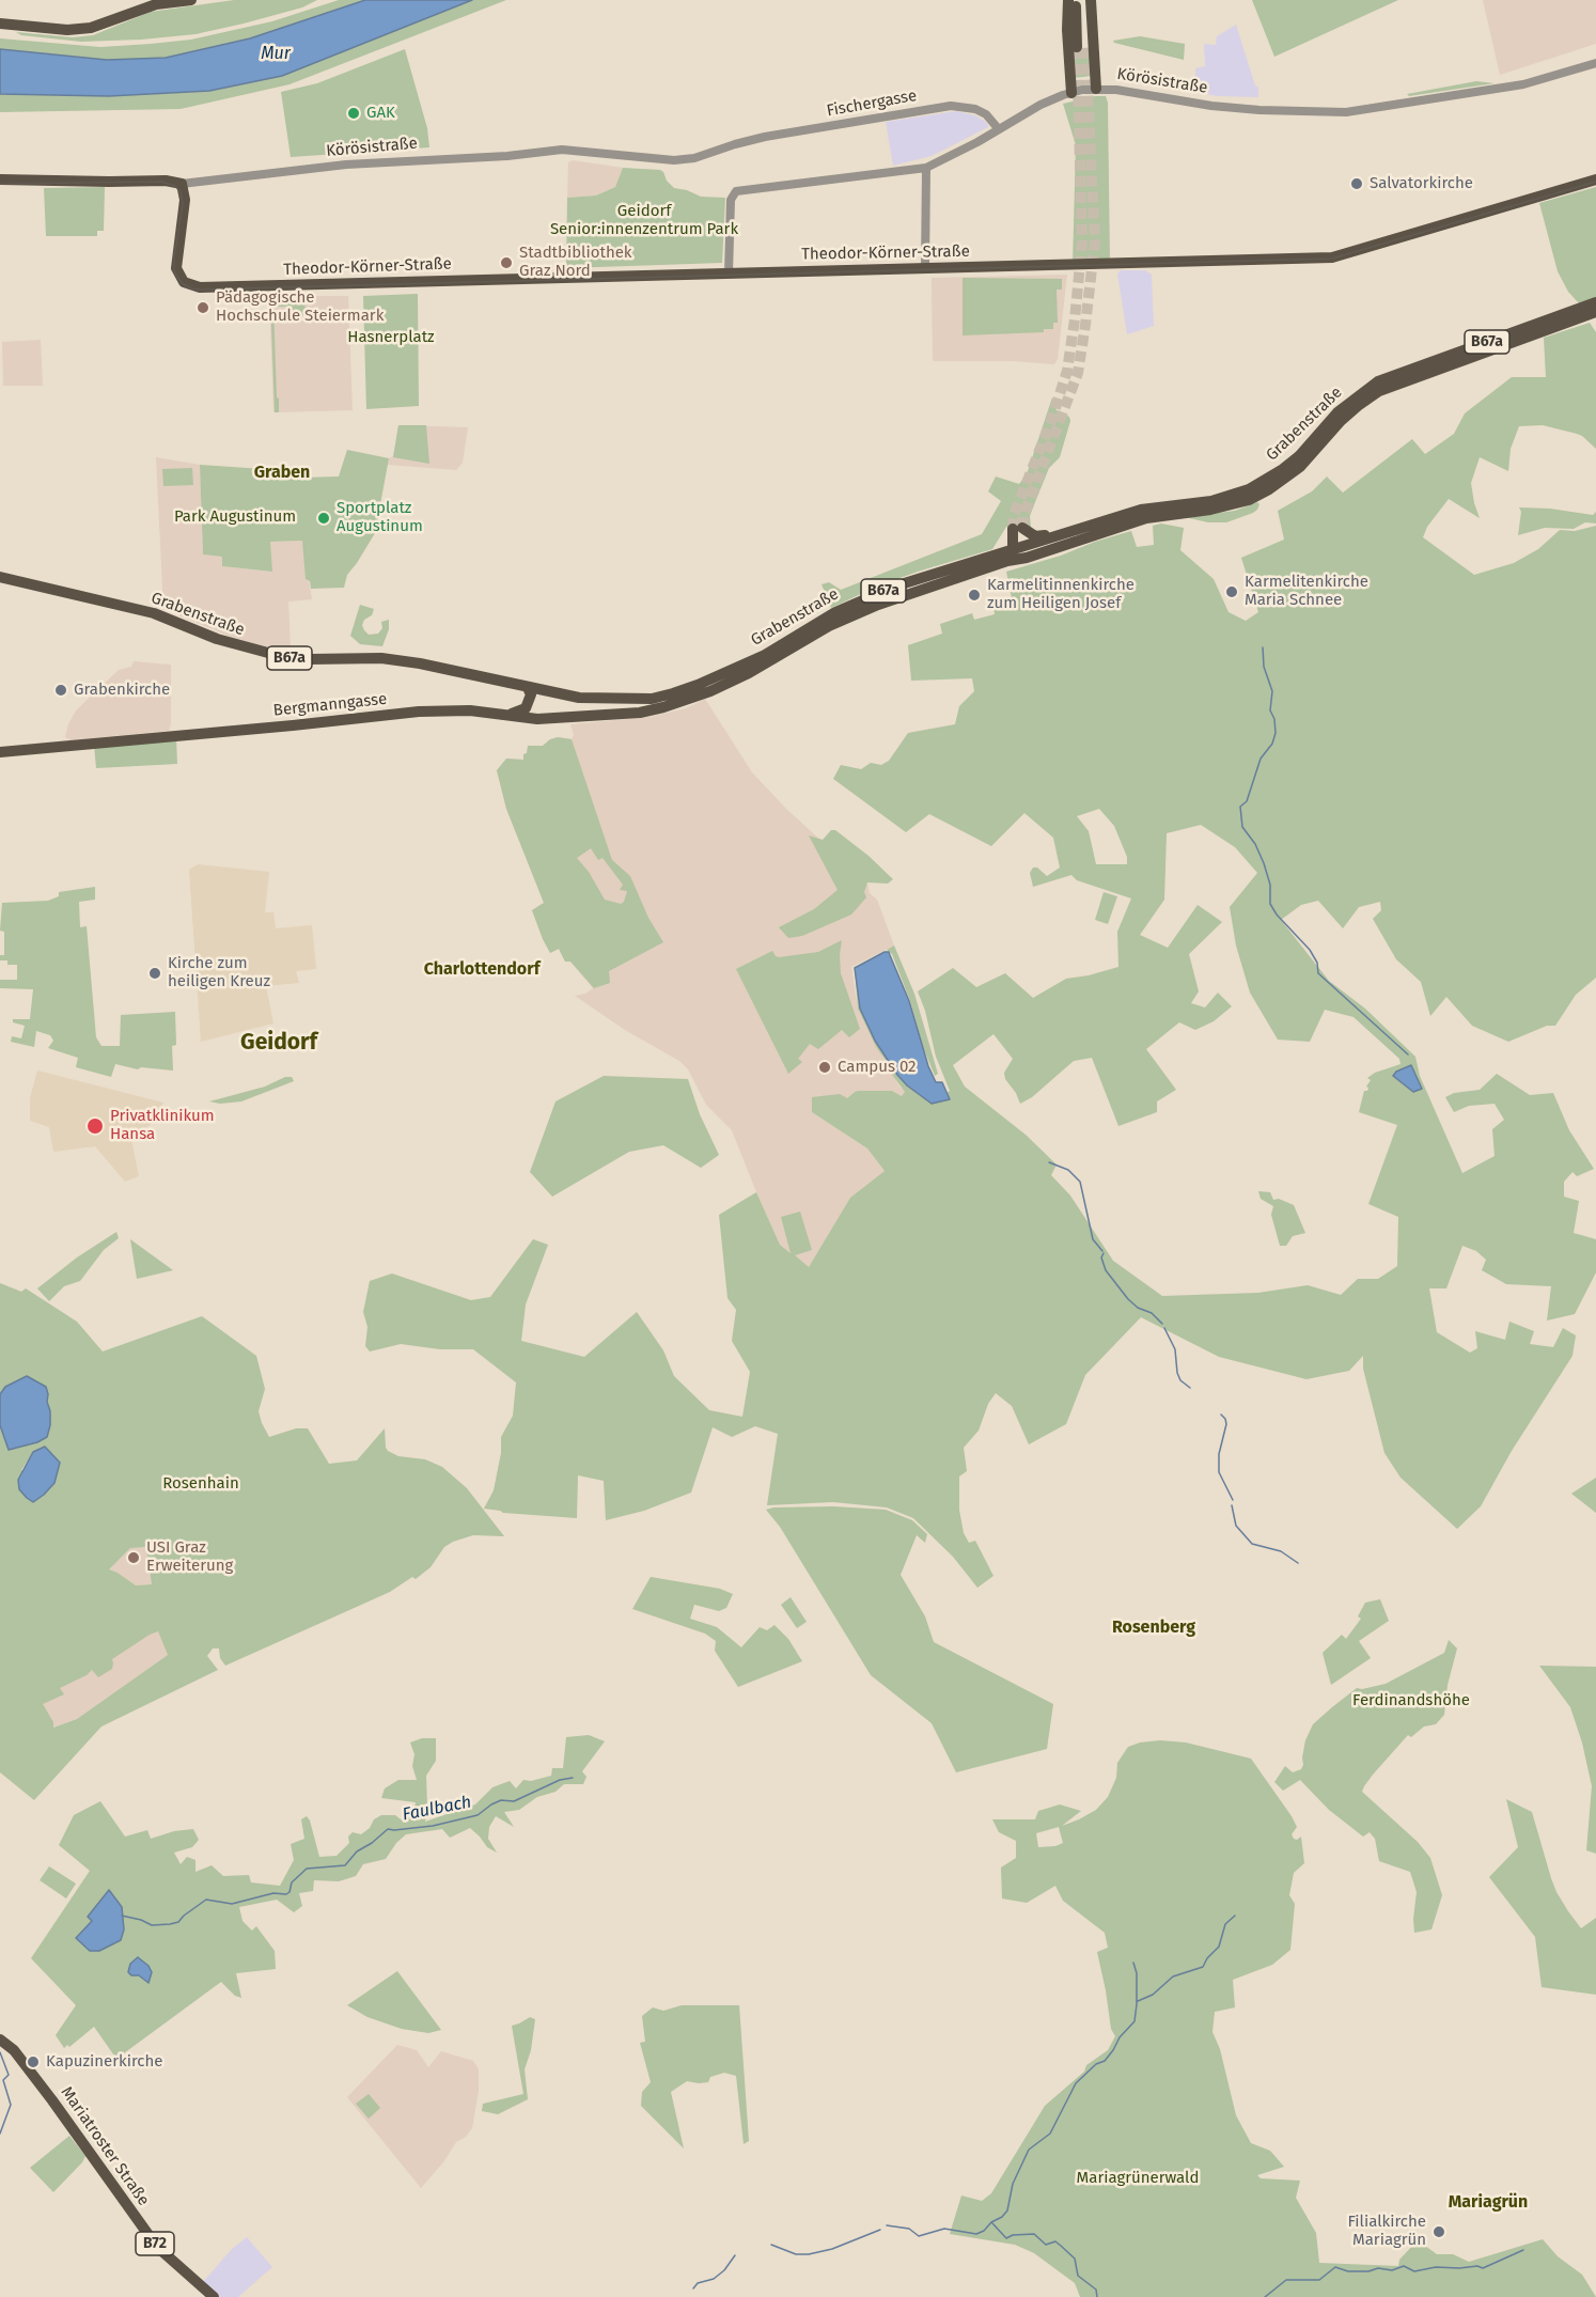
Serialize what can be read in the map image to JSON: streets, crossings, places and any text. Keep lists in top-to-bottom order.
{
  "streets": {
    "main road": [
      "Körösistraße",
      "Theodor-Körner-Straße",
      "B67a",
      "Grabenstraße",
      "Bergmanngasse",
      "Mariatroster Straße",
      "B72"
    ],
    "street": ["Fischergasse"]
  },
  "crossings": [
    ["Körösistraße", "Fischergasse"],
    ["Körösistraße", "Theodor-Körner-Straße"],
    ["B67a", "Grabenstraße"],
    ["Grabenstraße", "Bergmanngasse"]
  ],
  "districts": [
    "Graben",
    "Charlottendorf",
    "Geidorf",
    "Rosenberg",
    "Mariagrün"
  ],
  "water": ["Mur", "Faulbach"],
  "parks": [
    "Geidorf Senior:innenzentrum Park",
    "Hasnerplatz",
    "Park Augustinum",
    "Rosenhain",
    "Ferdinandshöhe",
    "Mariagrünerwald"
  ],
  "places": [
    "GAK",
    "Salvatorkirche",
    "Stadtbibliothek Graz Nord",
    "Pädagogische Hochschule Steiermark",
    "Sportplatz Augustinum",
    "Karmelitenkirche Maria Schnee",
    "Karmelitinnenkirche zum Heiligen Josef",
    "Grabenkirche",
    "Kirche zum heiligen Kreuz",
    "Campus 02",
    "Privatklinikum Hansa",
    "USI Graz Erweiterung",
    "Kapuzinerkirche",
    "Filialkirche Mariagrün"
  ]
}
